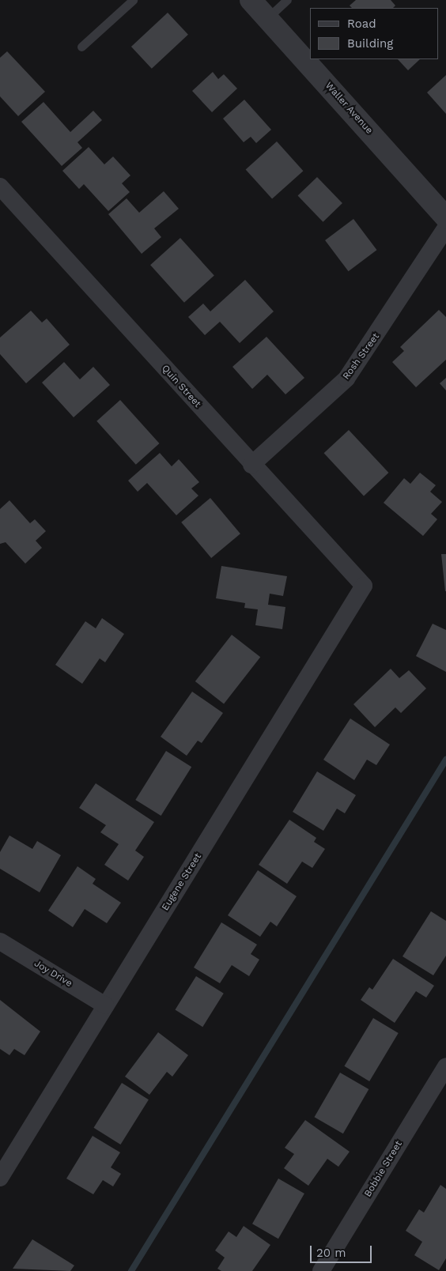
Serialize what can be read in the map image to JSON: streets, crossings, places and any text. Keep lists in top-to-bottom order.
{
  "streets": {
    "street": [
      "Waller Avenue",
      "Rosh Street",
      "Quin Street",
      "Eugene Street",
      "Joy Drive",
      "Bobbie Street"
    ]
  },
  "crossings": [
    ["Rosh Street", "Quin Street"],
    ["Quin Street", "Eugene Street"],
    ["Eugene Street", "Joy Drive"]
  ],
  "legend": ["Road", "Building"],
  "scale_bar": "20 m"
}
